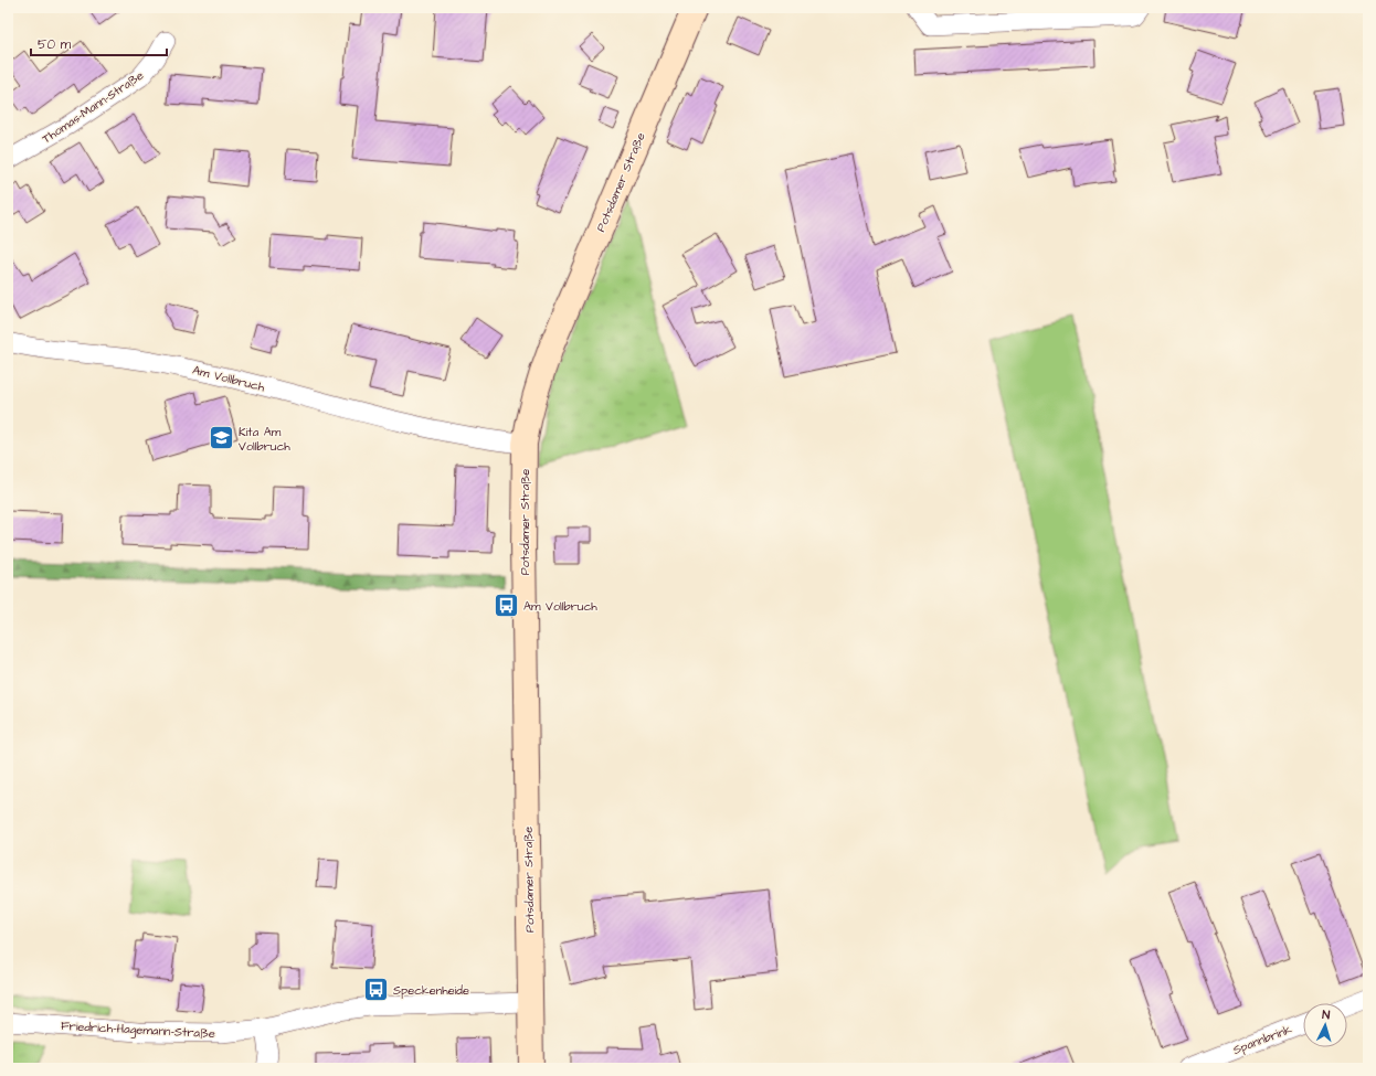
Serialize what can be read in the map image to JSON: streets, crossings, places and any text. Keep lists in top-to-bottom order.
{
  "streets": {
    "street": [
      "Thomas-Mann-Straße",
      "Potsdamer Straße",
      "Am Vollbruch",
      "Friedrich-Hagemann-Straße",
      "Spannbrink"
    ]
  },
  "crossings": [
    ["Potsdamer Straße", "Am Vollbruch"],
    ["Potsdamer Straße", "Friedrich-Hagemann-Straße"]
  ],
  "places": {
    "school or university": ["Kita Am Vollbruch"],
    "bus stop": ["Am Vollbruch", "Speckenheide"]
  },
  "scale_bar": "50 m",
  "north": "top"
}
